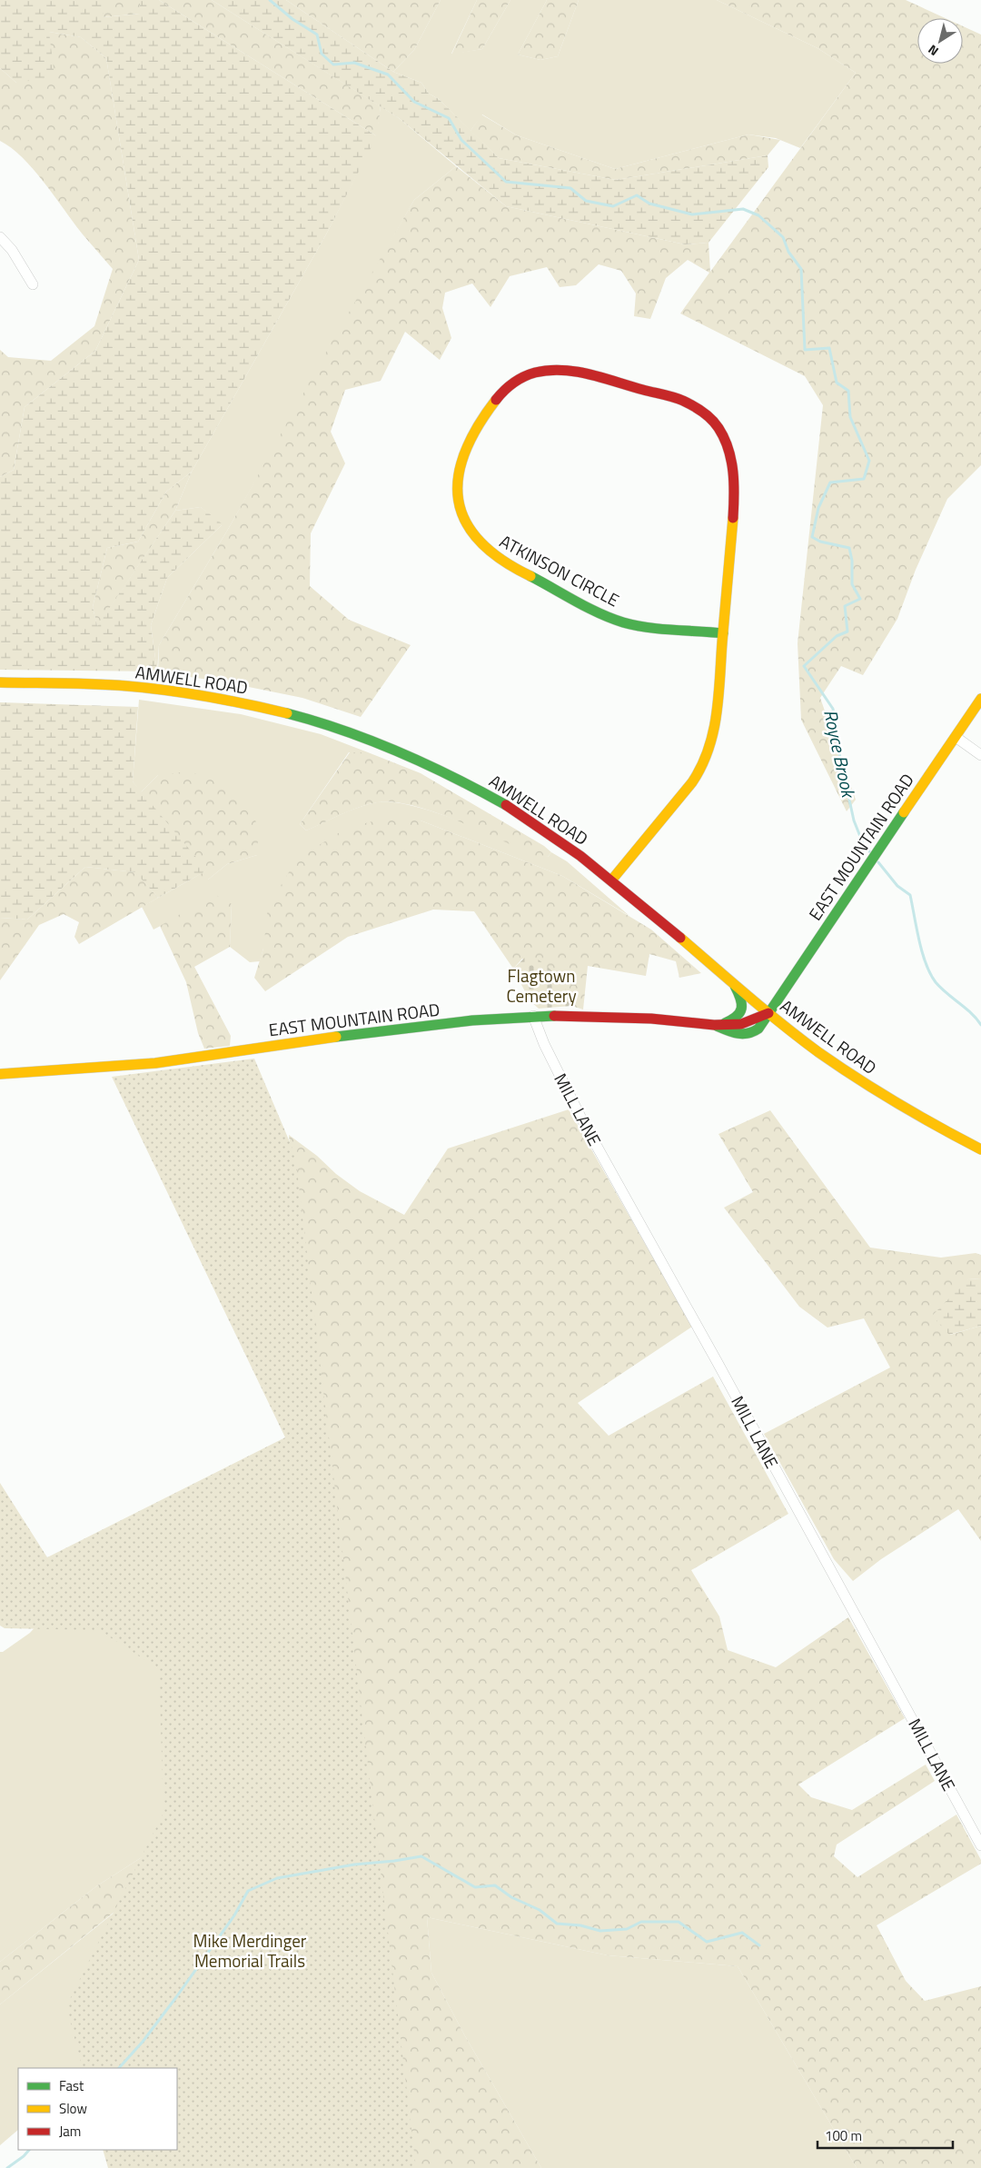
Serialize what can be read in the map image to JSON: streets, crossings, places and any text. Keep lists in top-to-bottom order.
{
  "streets": {
    "street": [
      "ATKINSON CIRCLE",
      "AMWELL ROAD",
      "EAST MOUNTAIN ROAD",
      "MILL LANE"
    ]
  },
  "crossings": [
    ["ATKINSON CIRCLE", "AMWELL ROAD"],
    ["AMWELL ROAD", "EAST MOUNTAIN ROAD"],
    ["EAST MOUNTAIN ROAD", "MILL LANE"]
  ],
  "water": ["Royce Brook"],
  "parks": ["Flagtown Cemetery", "Mike Merdinger Memorial Trails"],
  "legend": ["Fast", "Slow", "Jam"],
  "scale_bar": "100 m",
  "north": "bottom left"
}
